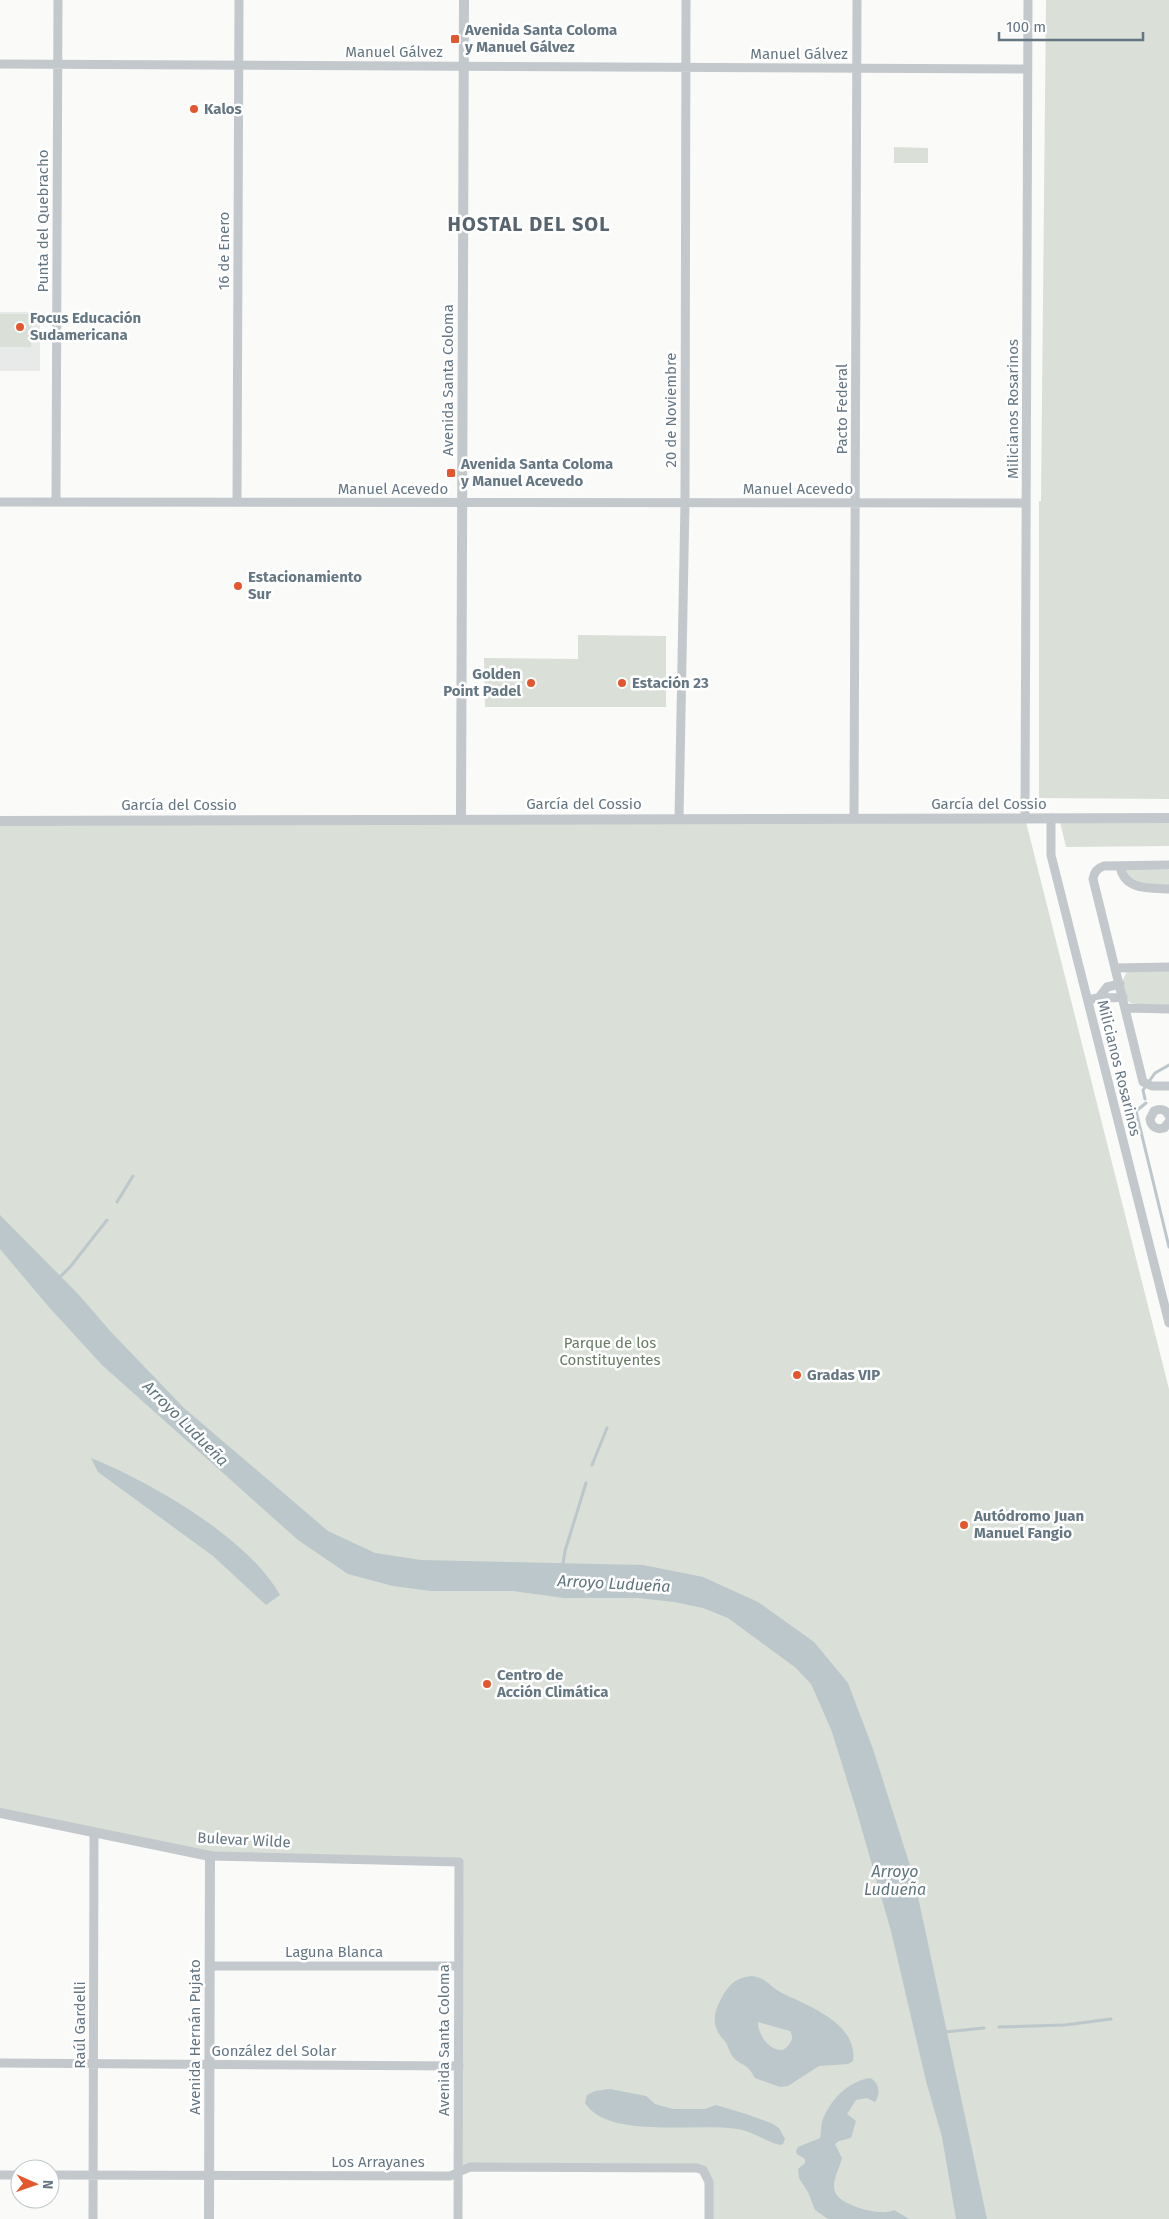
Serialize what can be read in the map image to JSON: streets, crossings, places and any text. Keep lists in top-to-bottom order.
{
  "streets": {
    "street": [
      "Manuel Gálvez",
      "Punta del Quebracho",
      "16 de Enero",
      "Avenida Santa Coloma",
      "Pacto Federal",
      "Milicianos Rosarinos",
      "20 de Noviembre",
      "Manuel Acevedo",
      "García del Cossio",
      "Bulevar Wilde",
      "Laguna Blanca",
      "Raúl Gardelli",
      "Avenida Hernán Pujato",
      "González del Solar",
      "Los Arrayanes"
    ]
  },
  "crossings": [
    ["Manuel Gálvez", "Punta del Quebracho"],
    ["Manuel Gálvez", "16 de Enero"],
    ["Manuel Gálvez", "Avenida Santa Coloma"],
    ["Manuel Gálvez", "Pacto Federal"],
    ["Manuel Gálvez", "Milicianos Rosarinos"],
    ["Manuel Gálvez", "20 de Noviembre"],
    ["Punta del Quebracho", "Manuel Acevedo"],
    ["16 de Enero", "Manuel Acevedo"],
    ["Avenida Santa Coloma", "Manuel Acevedo"],
    ["Avenida Santa Coloma", "García del Cossio"],
    ["Avenida Santa Coloma", "Bulevar Wilde"],
    ["Avenida Santa Coloma", "Laguna Blanca"],
    ["Avenida Santa Coloma", "González del Solar"],
    ["Avenida Santa Coloma", "Los Arrayanes"],
    ["Pacto Federal", "Manuel Acevedo"],
    ["Pacto Federal", "García del Cossio"],
    ["Milicianos Rosarinos", "Manuel Acevedo"],
    ["Milicianos Rosarinos", "García del Cossio"],
    ["20 de Noviembre", "Manuel Acevedo"],
    ["20 de Noviembre", "García del Cossio"],
    ["Bulevar Wilde", "Raúl Gardelli"],
    ["Bulevar Wilde", "Avenida Hernán Pujato"],
    ["Laguna Blanca", "Avenida Hernán Pujato"],
    ["Raúl Gardelli", "González del Solar"],
    ["Raúl Gardelli", "Los Arrayanes"],
    ["Avenida Hernán Pujato", "González del Solar"],
    ["Avenida Hernán Pujato", "Los Arrayanes"]
  ],
  "districts": ["HOSTAL DEL SOL"],
  "water": ["Arroyo Ludueña"],
  "parks": ["Parque de los Constituyentes"],
  "places": {
    "transit": ["Avenida Santa Coloma y Manuel Gálvez", "Avenida Santa Coloma y Manuel Acevedo"],
    "other": [
      "Kalos",
      "Focus Educación Sudamericana",
      "Estacionamiento Sur",
      "Golden Point Padel",
      "Estación 23",
      "Gradas VIP",
      "Autódromo Juan Manuel Fangio",
      "Centro de Acción Climática"
    ]
  },
  "scale_bar": "100 m",
  "north": "right"
}
